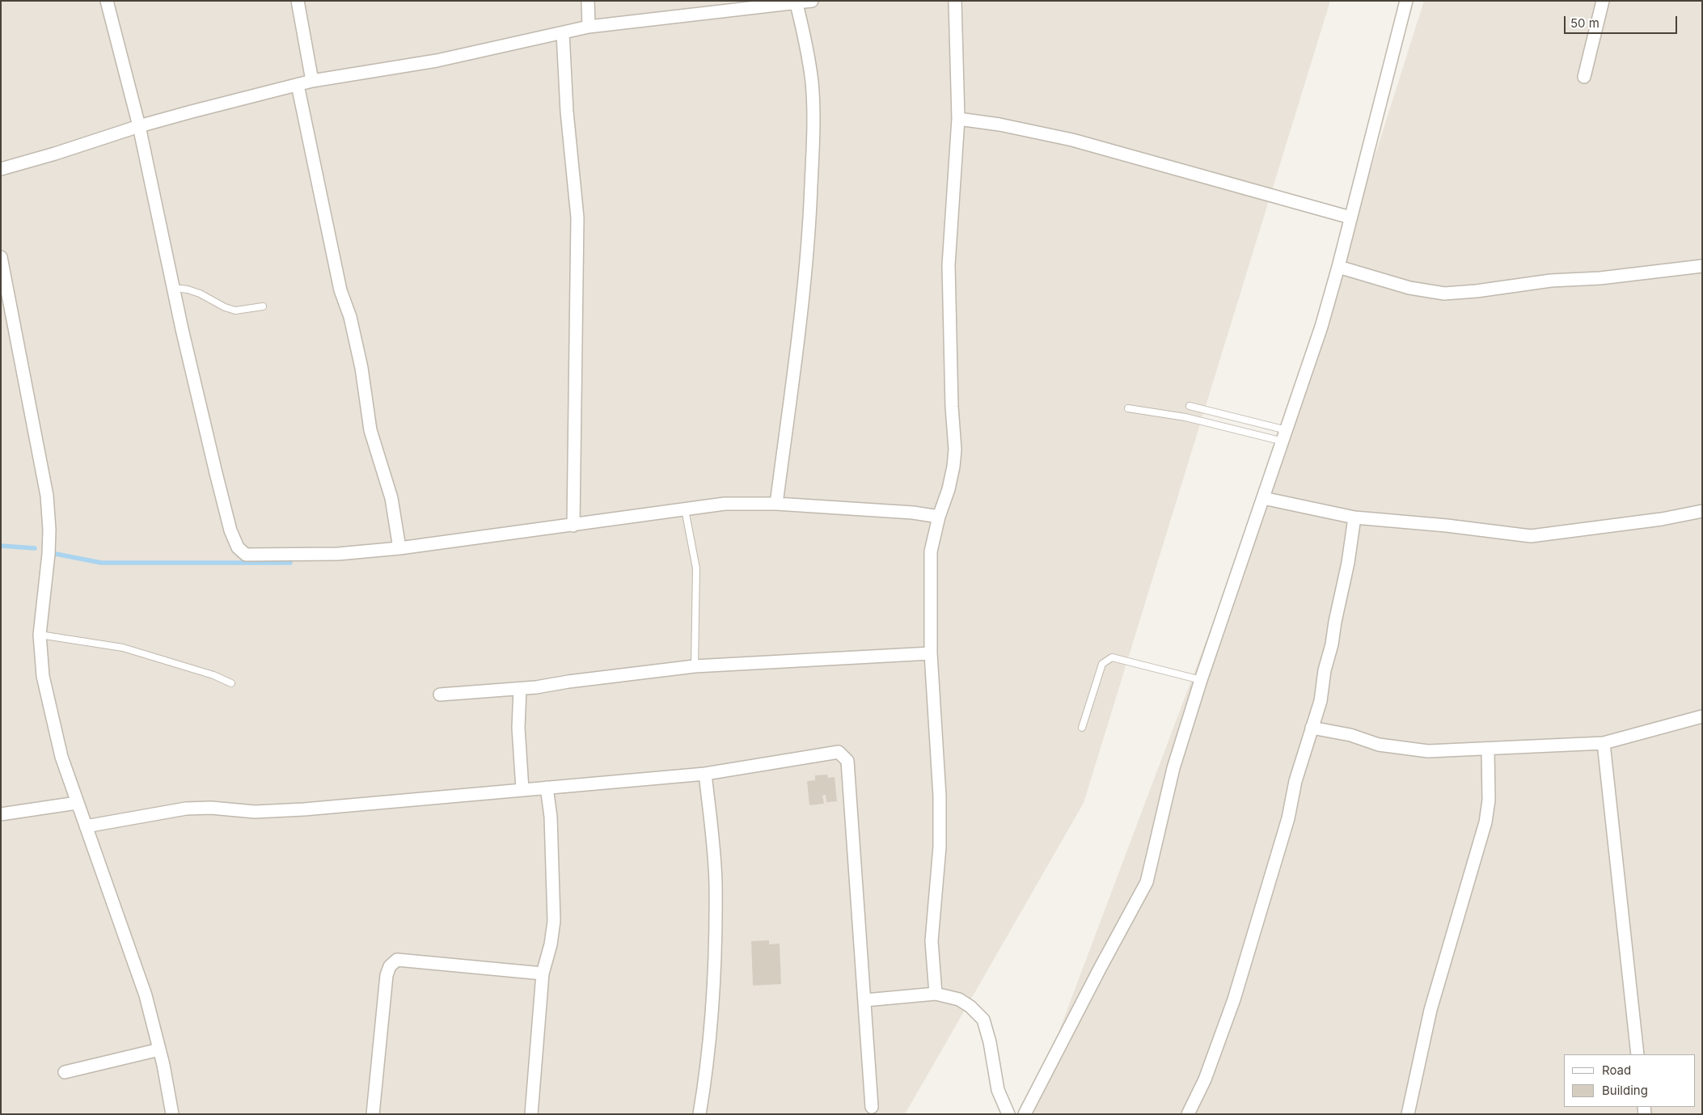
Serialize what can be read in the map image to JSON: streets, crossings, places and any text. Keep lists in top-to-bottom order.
{
  "legend": ["Road", "Building"],
  "scale_bar": "50 m"
}
